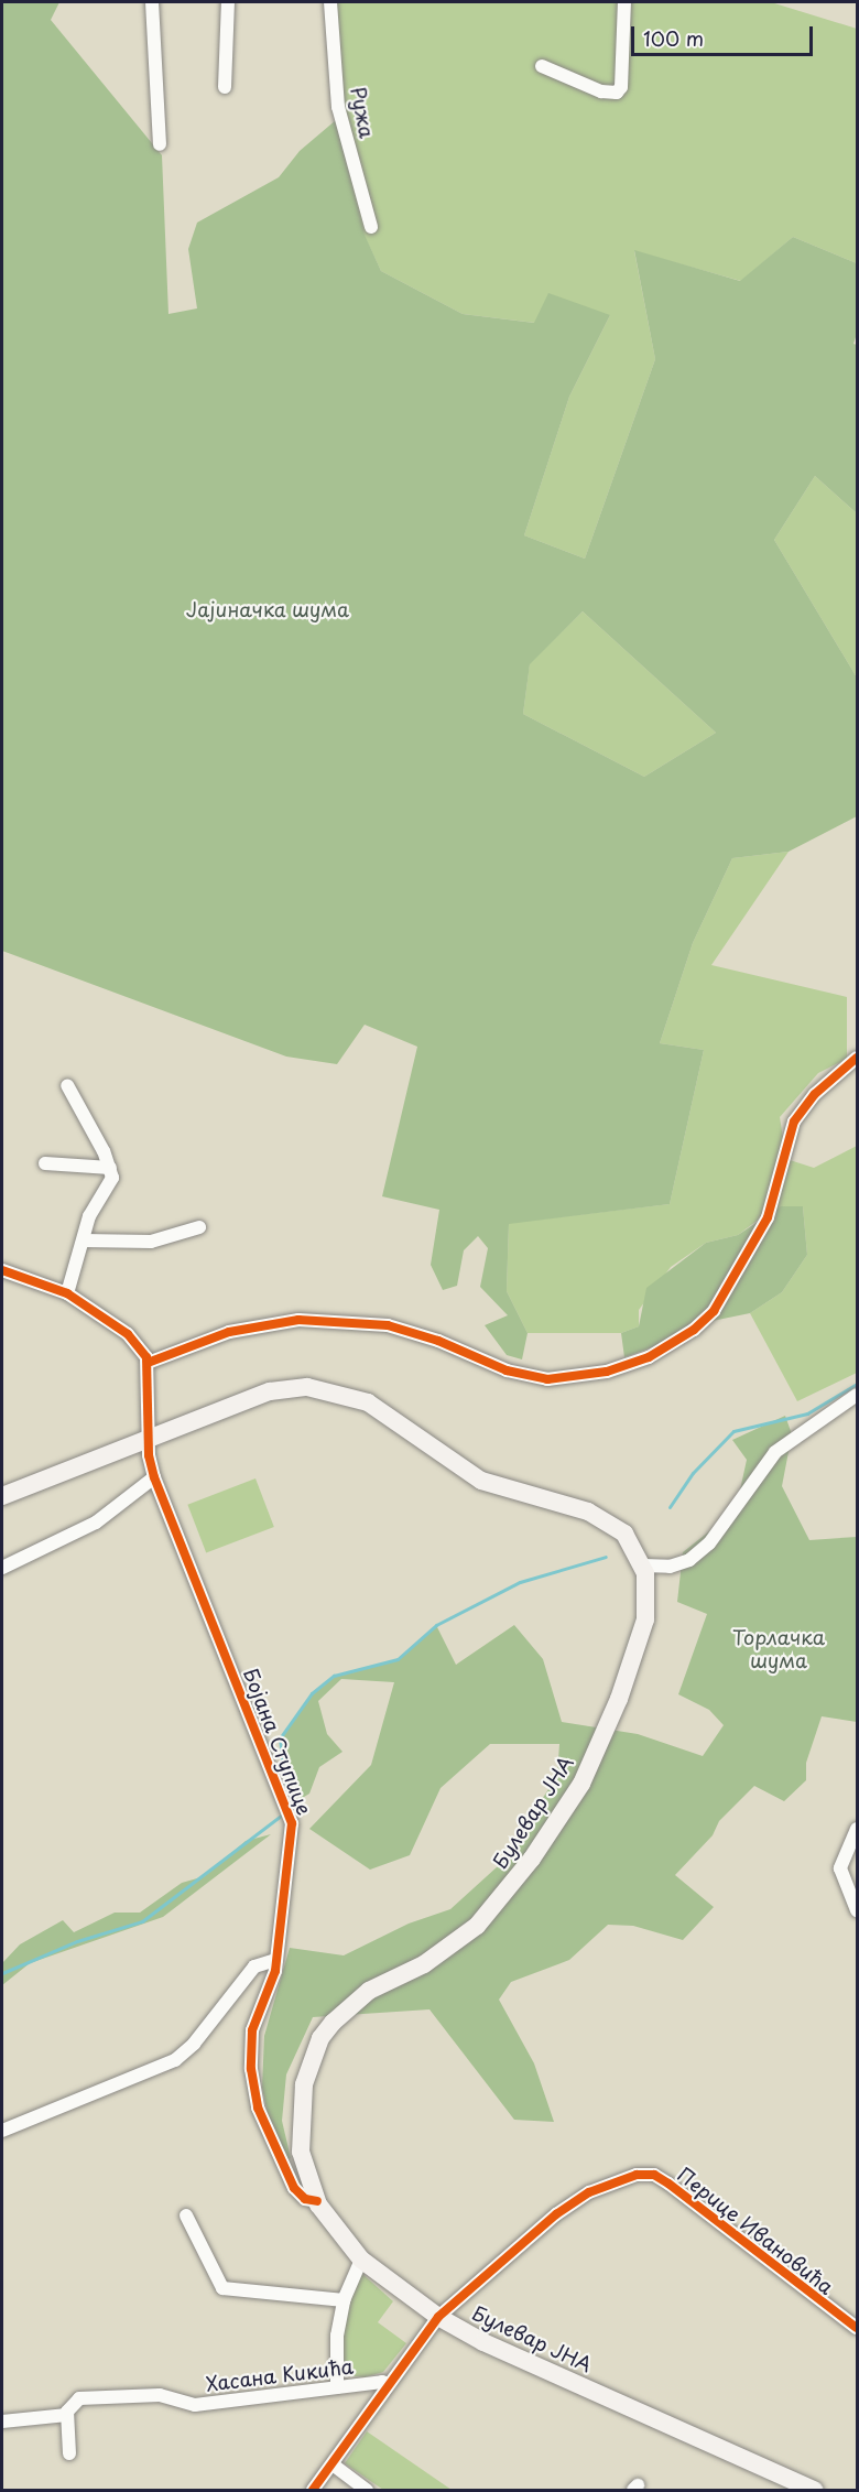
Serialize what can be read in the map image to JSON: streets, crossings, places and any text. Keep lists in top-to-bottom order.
{
  "streets": {
    "main road": ["Булевар ЈНА"],
    "street": [
      "Ружа",
      "Бојана Ступице",
      "Перице Ивановића",
      "Хасана Кикића"
    ]
  },
  "crossings": [
    ["Бојана Ступице", "Булевар ЈНА"],
    ["Булевар ЈНА", "Перице Ивановића"]
  ],
  "parks": ["Јајиначка шума", "Торлачка шума"],
  "scale_bar": "100 m"
}
